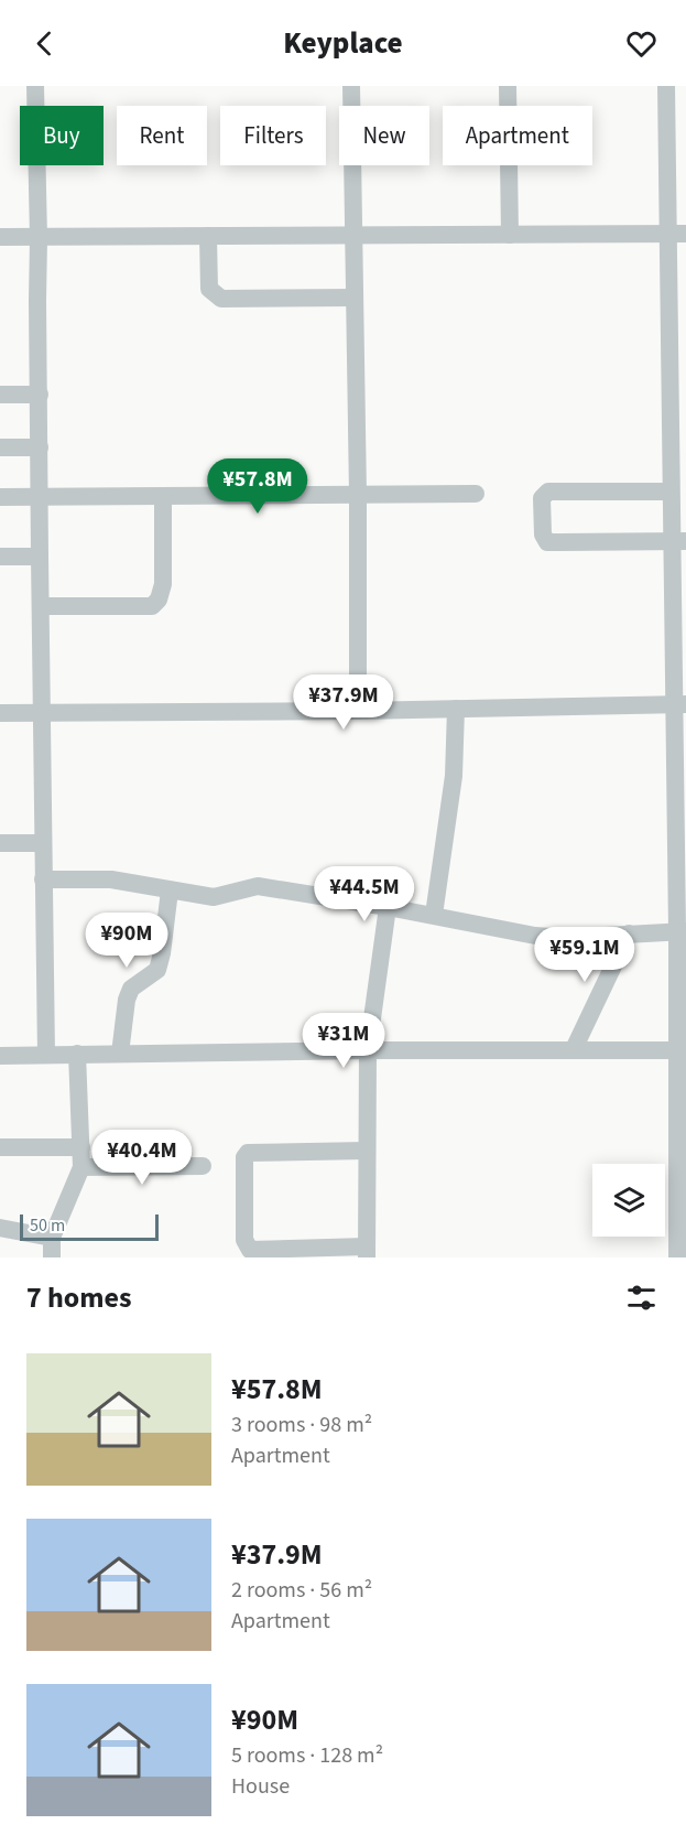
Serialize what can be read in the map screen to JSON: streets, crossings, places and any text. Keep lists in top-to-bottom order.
{
  "scale_bar": "50 m",
  "page": {
    "header": "Keyplace",
    "chip": [
      "Buy",
      "Rent",
      "Filters",
      "New",
      "Apartment"
    ],
    "price": [
      "¥57.8M",
      "¥37.9M",
      "¥44.5M",
      "¥90M",
      "¥59.1M",
      "¥31M",
      "¥40.4M"
    ],
    "scale": "50 m",
    "heading": "7 homes",
    "list": [
      {
        "name": "¥57.8M",
        "note": "3 rooms · 98 m² · Apartment"
      },
      {
        "name": "¥37.9M",
        "note": "2 rooms · 56 m² · Apartment"
      },
      {
        "name": "¥90M",
        "note": "5 rooms · 128 m² · House"
      }
    ]
  }
}
